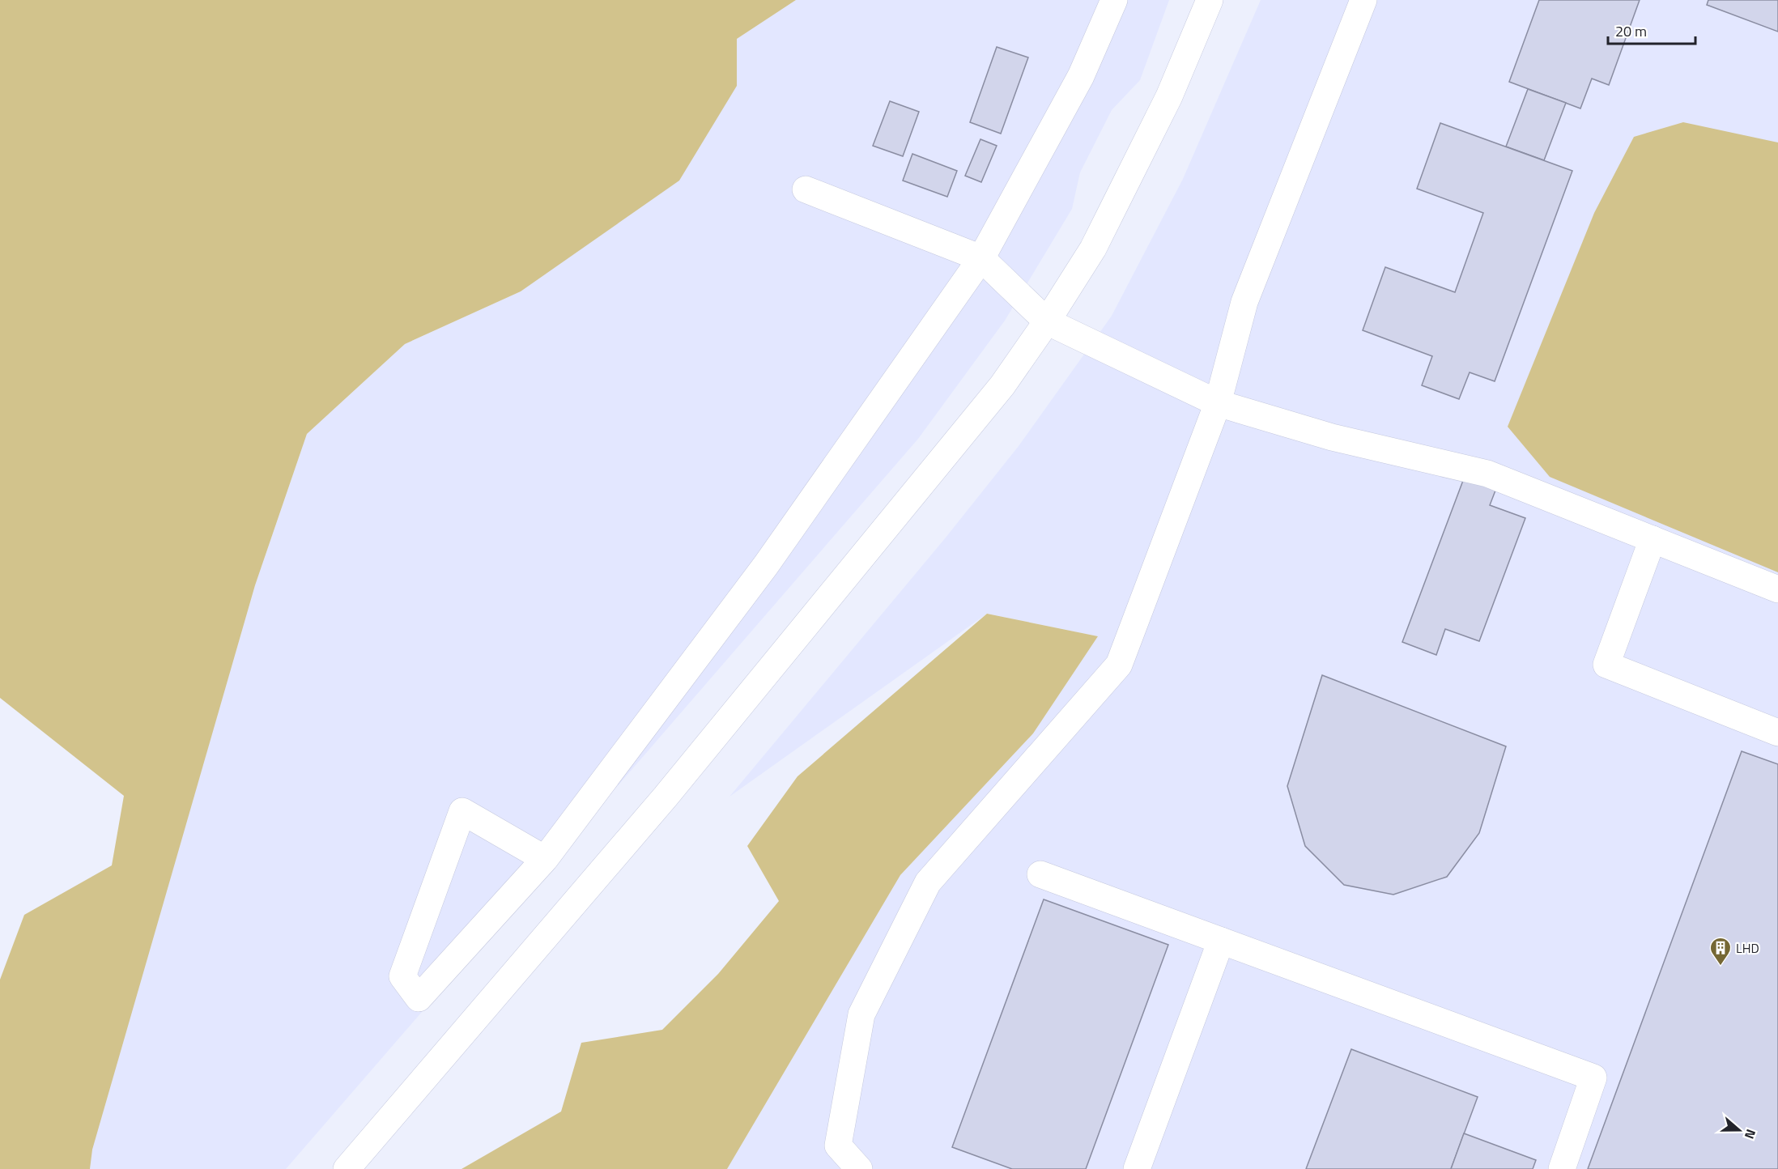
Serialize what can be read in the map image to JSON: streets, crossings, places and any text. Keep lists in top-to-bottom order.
{
  "places": {
    "building": ["LHD"]
  },
  "scale_bar": "20 m",
  "north": "right"
}
